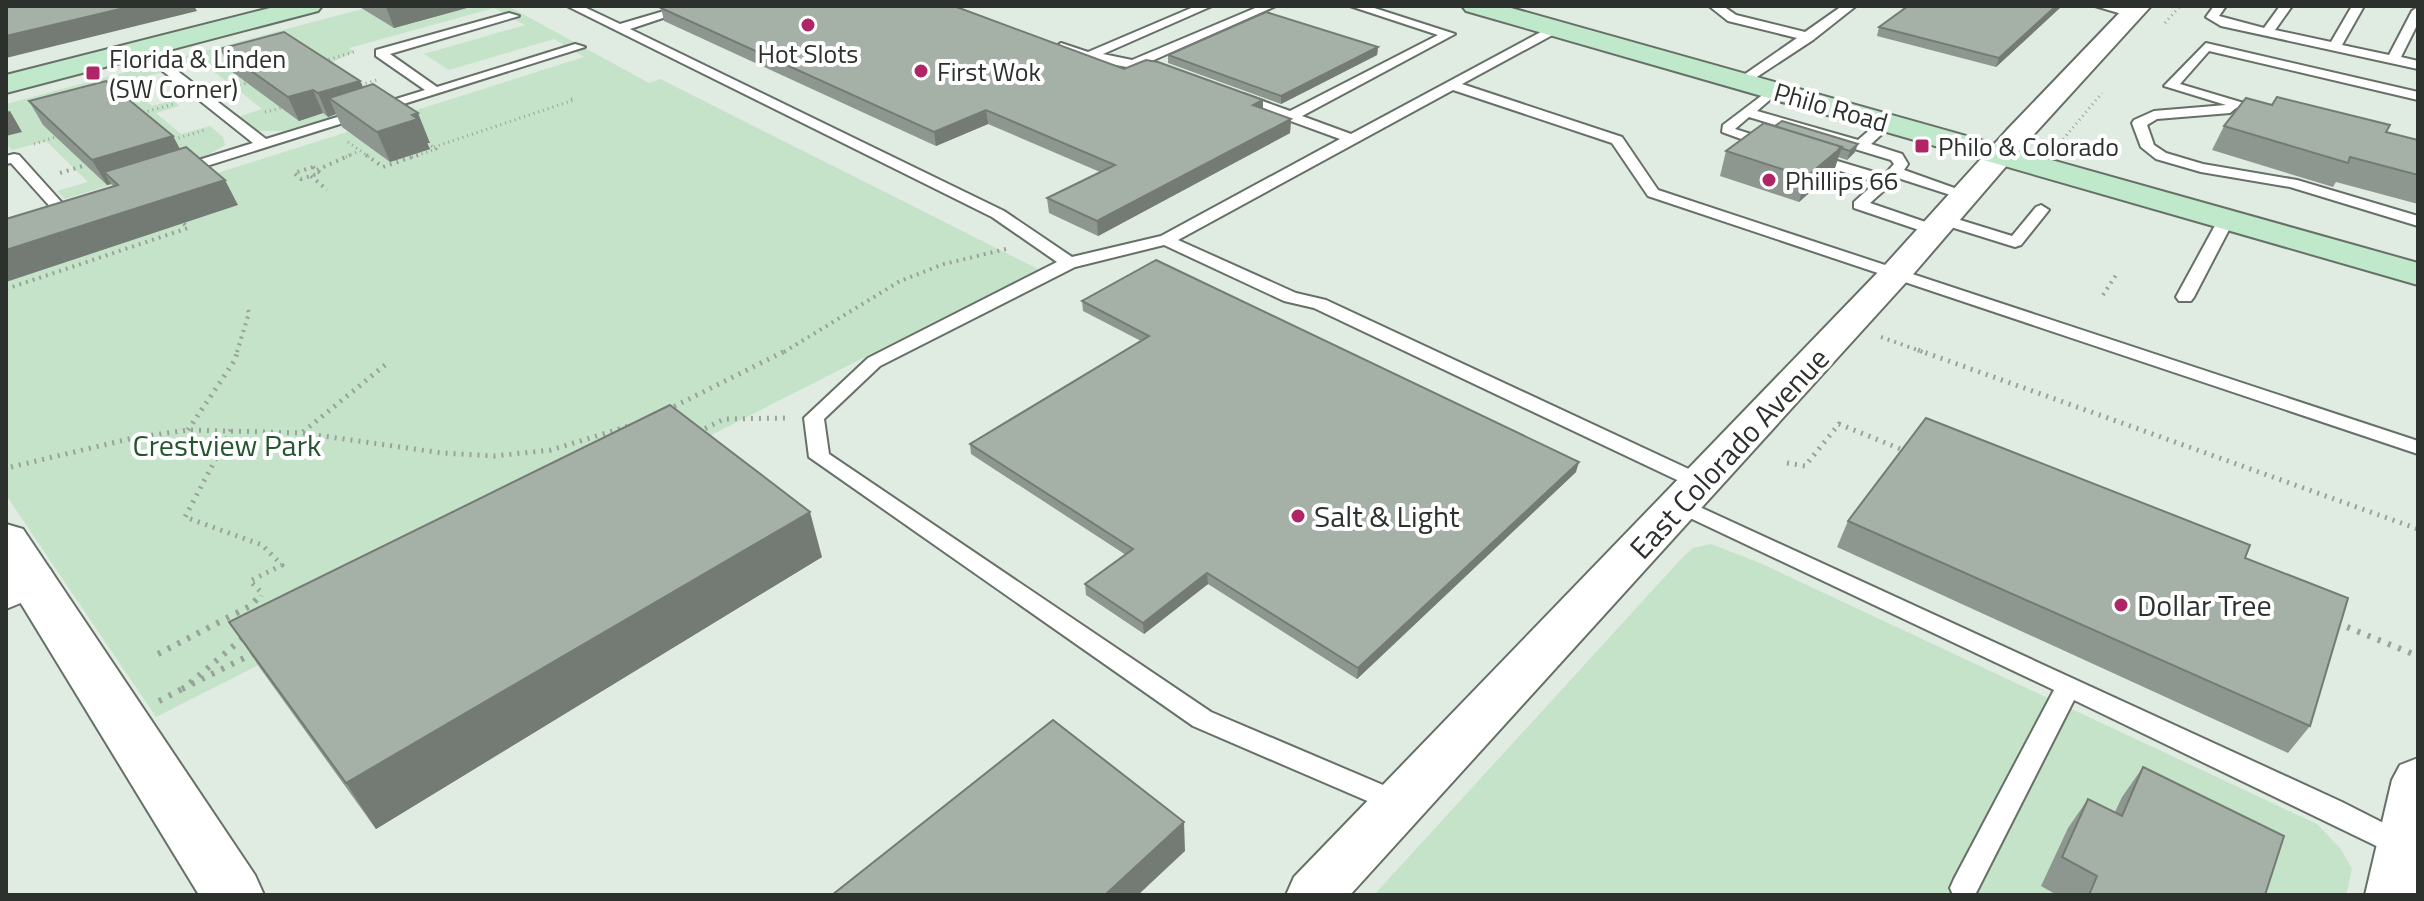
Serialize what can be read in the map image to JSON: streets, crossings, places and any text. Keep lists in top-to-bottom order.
{
  "streets": {
    "main road": ["Philo Road"],
    "street": ["East Colorado Avenue"]
  },
  "crossings": [
    ["Philo Road", "East Colorado Avenue"]
  ],
  "parks": ["Crestview Park"],
  "places": {
    "other": [
      "Hot Slots",
      "First Wok",
      "Phillips 66",
      "Salt & Light",
      "Dollar Tree"
    ],
    "transit": ["Florida & Linden (SW Corner)", "Philo & Colorado"]
  }
}
